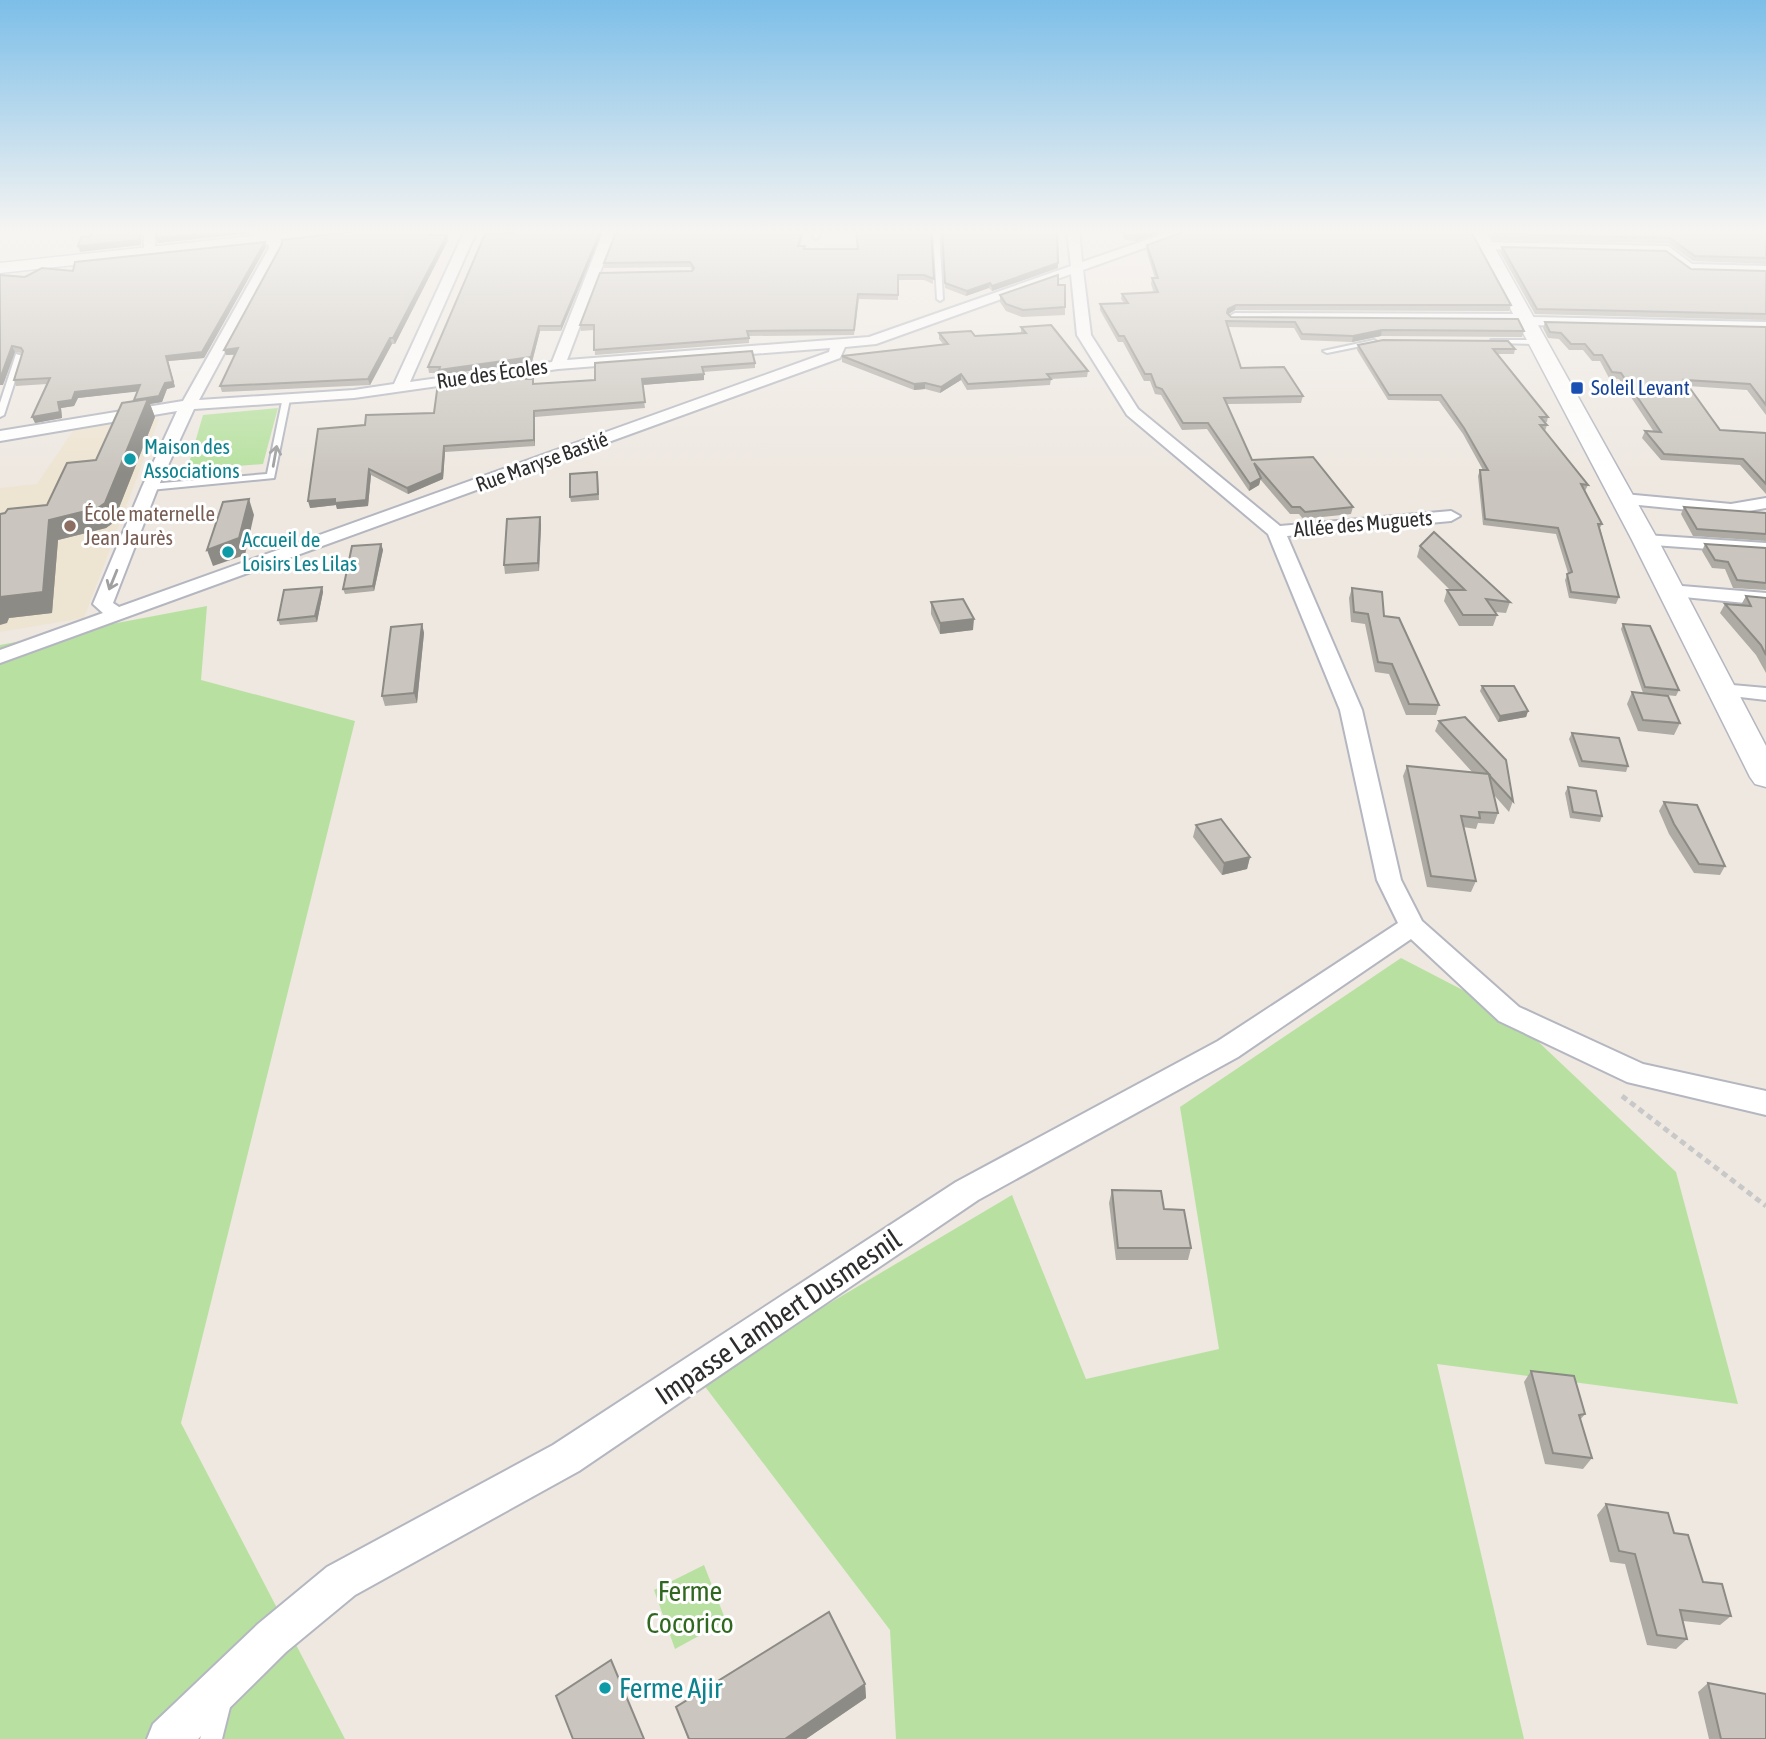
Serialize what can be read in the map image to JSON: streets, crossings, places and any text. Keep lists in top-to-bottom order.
{
  "streets": {
    "street": [
      "Rue des Écoles",
      "Rue Maryse Bastié",
      "Allée des Muguets",
      "Impasse Lambert Dusmesnil"
    ]
  },
  "crossings": [
    ["Rue des Écoles", "Rue Maryse Bastié"]
  ],
  "parks": ["Ferme Cocorico"],
  "places": {
    "transit": ["Soleil Levant"],
    "other": [
      "Maison des Associations",
      "École maternelle Jean Jaurès",
      "Accueil de Loisirs Les Lilas",
      "Ferme Ajir"
    ]
  }
}
